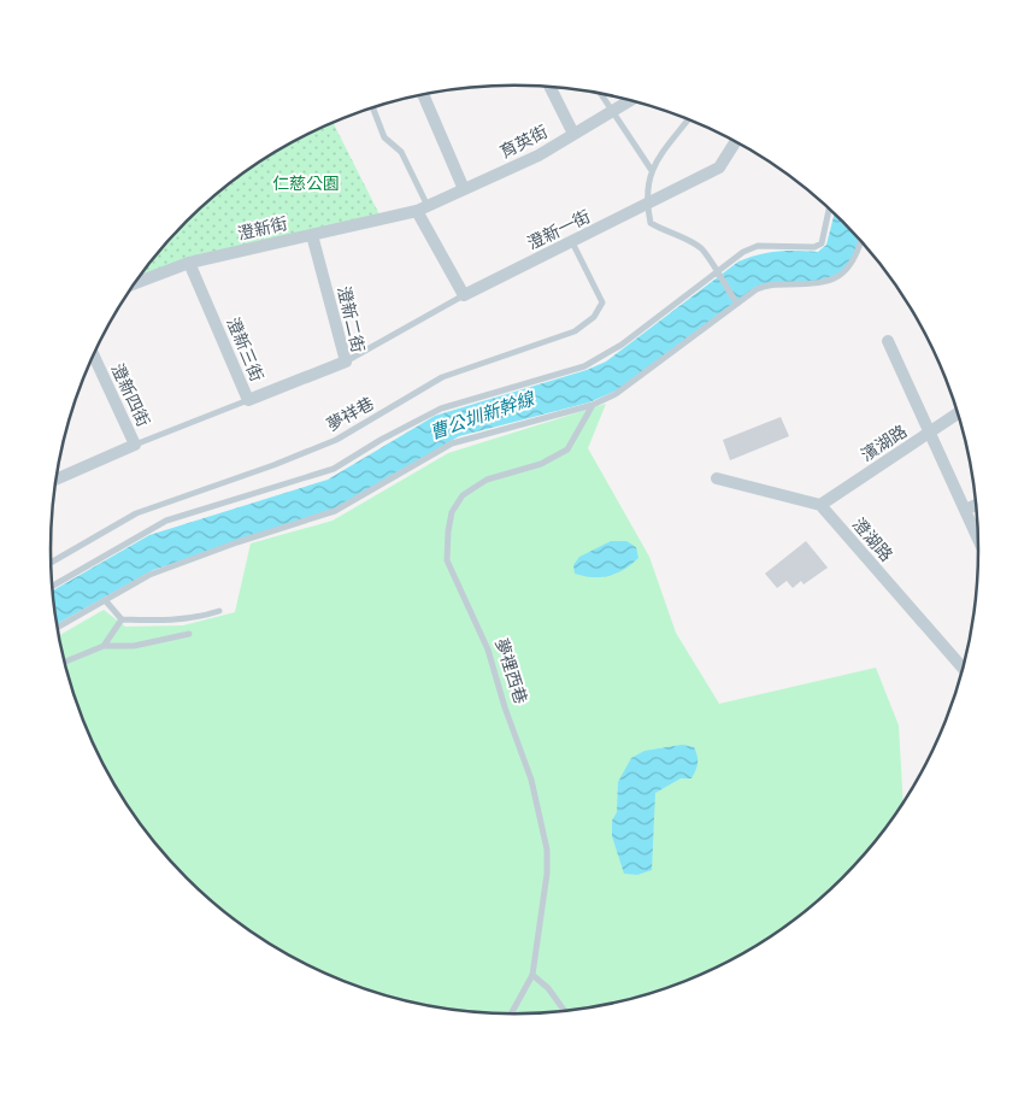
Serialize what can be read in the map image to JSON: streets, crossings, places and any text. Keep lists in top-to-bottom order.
{
  "streets": {
    "street": [
      "育英街",
      "澄新街",
      "澄新一街",
      "澄新二街",
      "澄新三街",
      "澄新四街",
      "濱湖路",
      "澄湖路"
    ],
    "lane": ["夢祥巷", "夢裡西巷"]
  },
  "crossings": [
    ["育英街", "澄新街"],
    ["澄新街", "澄新二街"],
    ["澄新街", "澄新三街"],
    ["澄新一街", "夢祥巷"],
    ["澄新二街", "澄新三街"],
    ["濱湖路", "澄湖路"]
  ],
  "water": ["曹公圳新幹線"],
  "parks": ["仁慈公園"]
}
